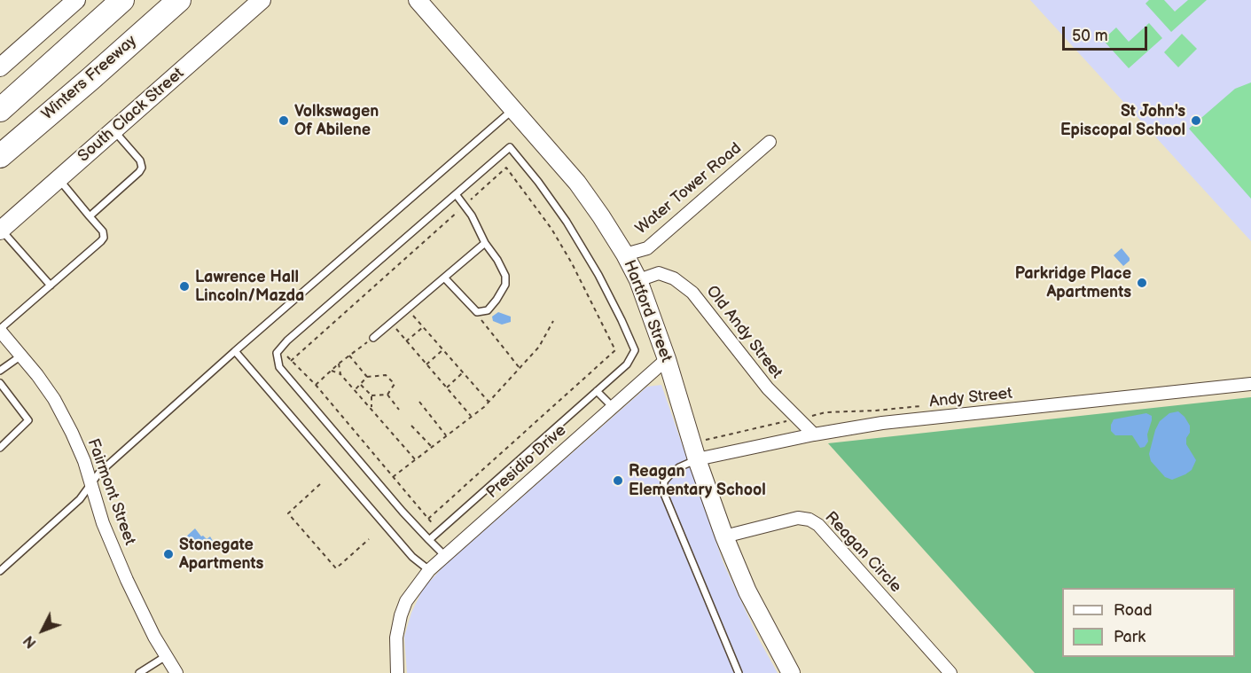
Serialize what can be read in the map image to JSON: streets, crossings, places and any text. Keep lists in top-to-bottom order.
{
  "streets": {
    "highway": ["Winters Freeway"],
    "street": [
      "South Clack Street",
      "Water Tower Road",
      "Hartford Street",
      "Old Andy Street",
      "Andy Street",
      "Presidio Drive",
      "Fairmont Street",
      "Reagan Circle"
    ]
  },
  "crossings": [
    ["Water Tower Road", "Hartford Street"],
    ["Hartford Street", "Old Andy Street"],
    ["Hartford Street", "Andy Street"],
    ["Hartford Street", "Presidio Drive"],
    ["Hartford Street", "Reagan Circle"],
    ["Old Andy Street", "Andy Street"]
  ],
  "places": [
    "Volkswagen Of Abilene",
    "St John's Episcopal School",
    "Parkridge Place Apartments",
    "Lawrence Hall Lincoln/Mazda",
    "Reagan Elementary School",
    "Stonegate Apartments"
  ],
  "legend": ["Road", "Park"],
  "scale_bar": "50 m",
  "north": "bottom left"
}
